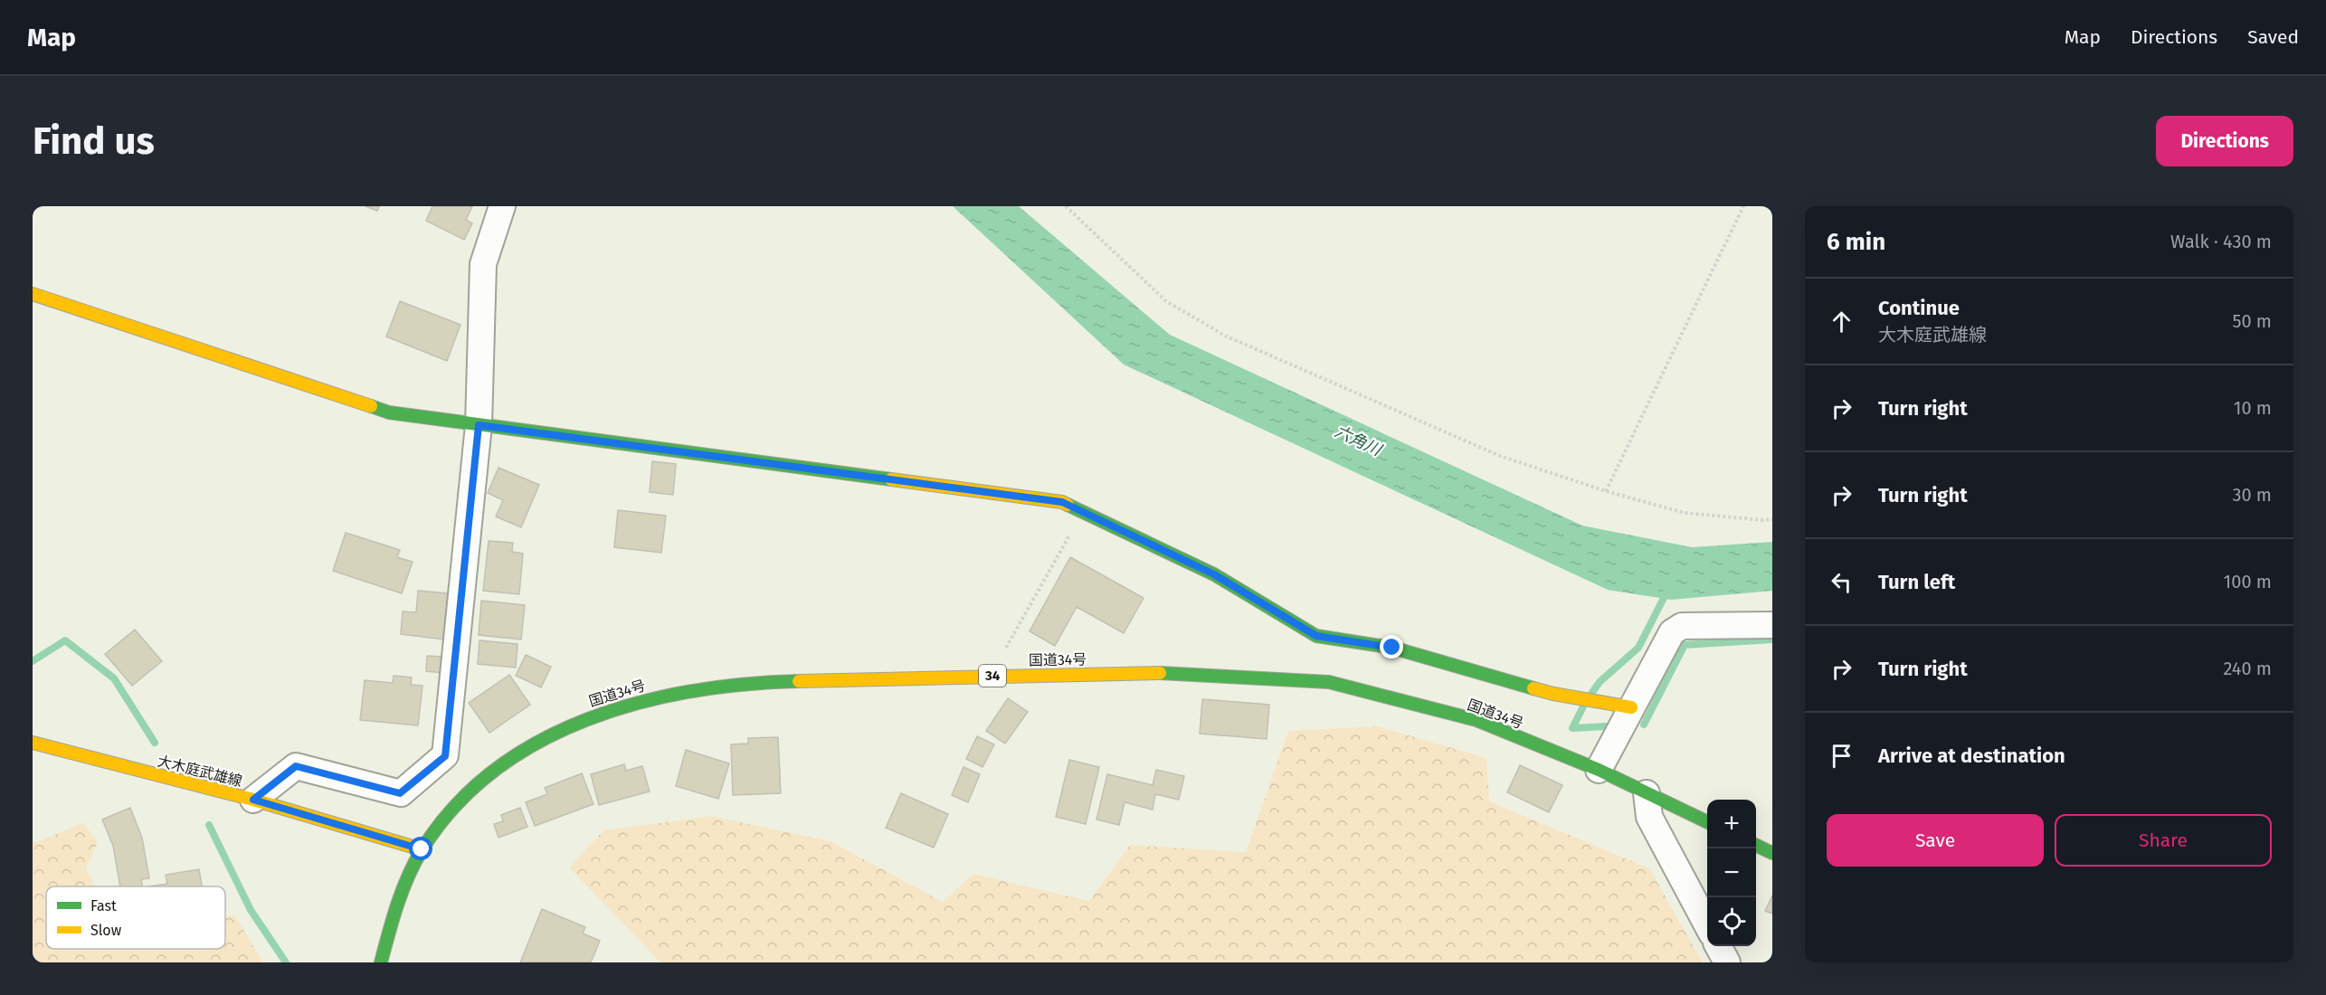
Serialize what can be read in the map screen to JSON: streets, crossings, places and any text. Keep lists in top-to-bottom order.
{
  "streets": {
    "main road": ["国道34号", "34", "大木庭武雄線"]
  },
  "crossings": [
    ["国道34号", "大木庭武雄線"]
  ],
  "water": ["六角川"],
  "legend": ["Fast", "Slow"],
  "page": {
    "header": "Map",
    "nav": ["Map", "Directions", "Saved"],
    "buttons": [
      "Directions",
      ["Save", "Share"]
    ],
    "title": "Find us",
    "heading": ["6 min", "Walk · 430 m"],
    "list": [
      ["Continue", "大木庭武雄線", "50 m"],
      ["Turn right", "10 m"],
      ["Turn right", "30 m"],
      ["Turn left", "100 m"],
      ["Turn right", "240 m"],
      "Arrive at destination"
    ],
    "map_buttons": ["+", "−"]
  }
}
